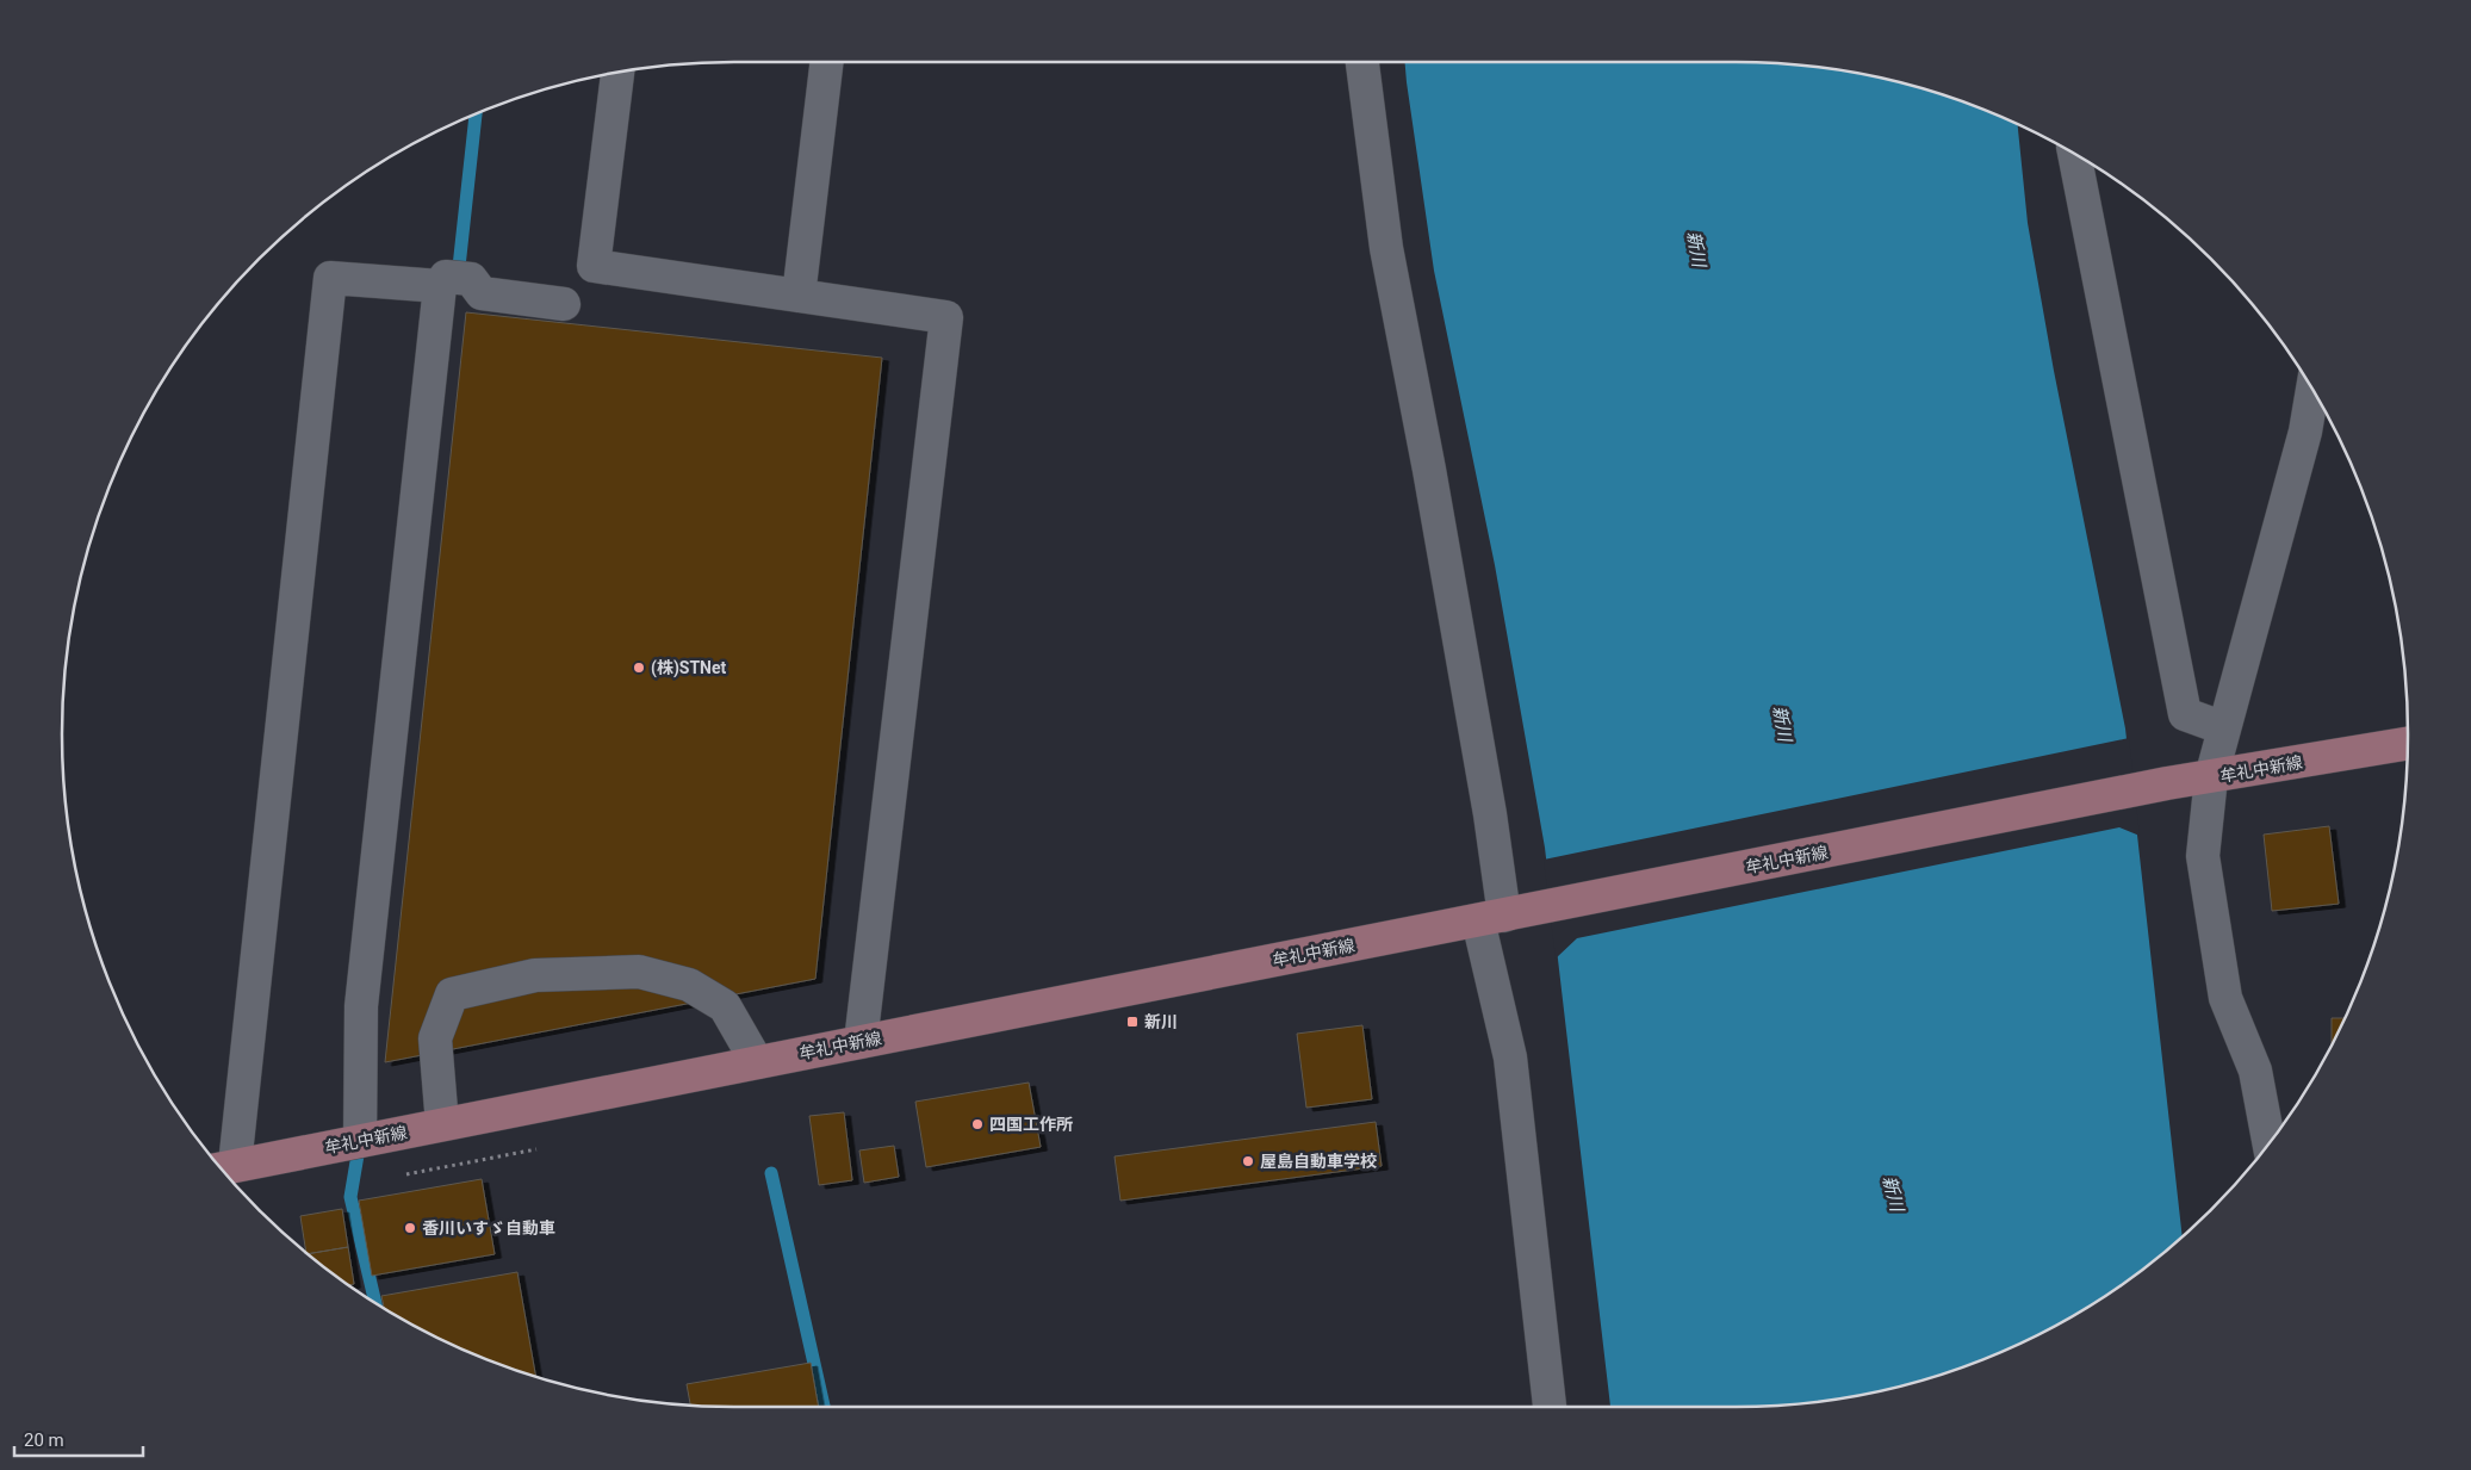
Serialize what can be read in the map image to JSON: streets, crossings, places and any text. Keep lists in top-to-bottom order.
{
  "streets": {
    "main road": ["牟礼中新線"]
  },
  "water": ["新川"],
  "places": {
    "other": [
      "(株)STNet",
      "四国工作所",
      "屋島自動車学校",
      "香川いすゞ自動車"
    ],
    "transit": ["新川"]
  },
  "scale_bar": "20 m"
}
